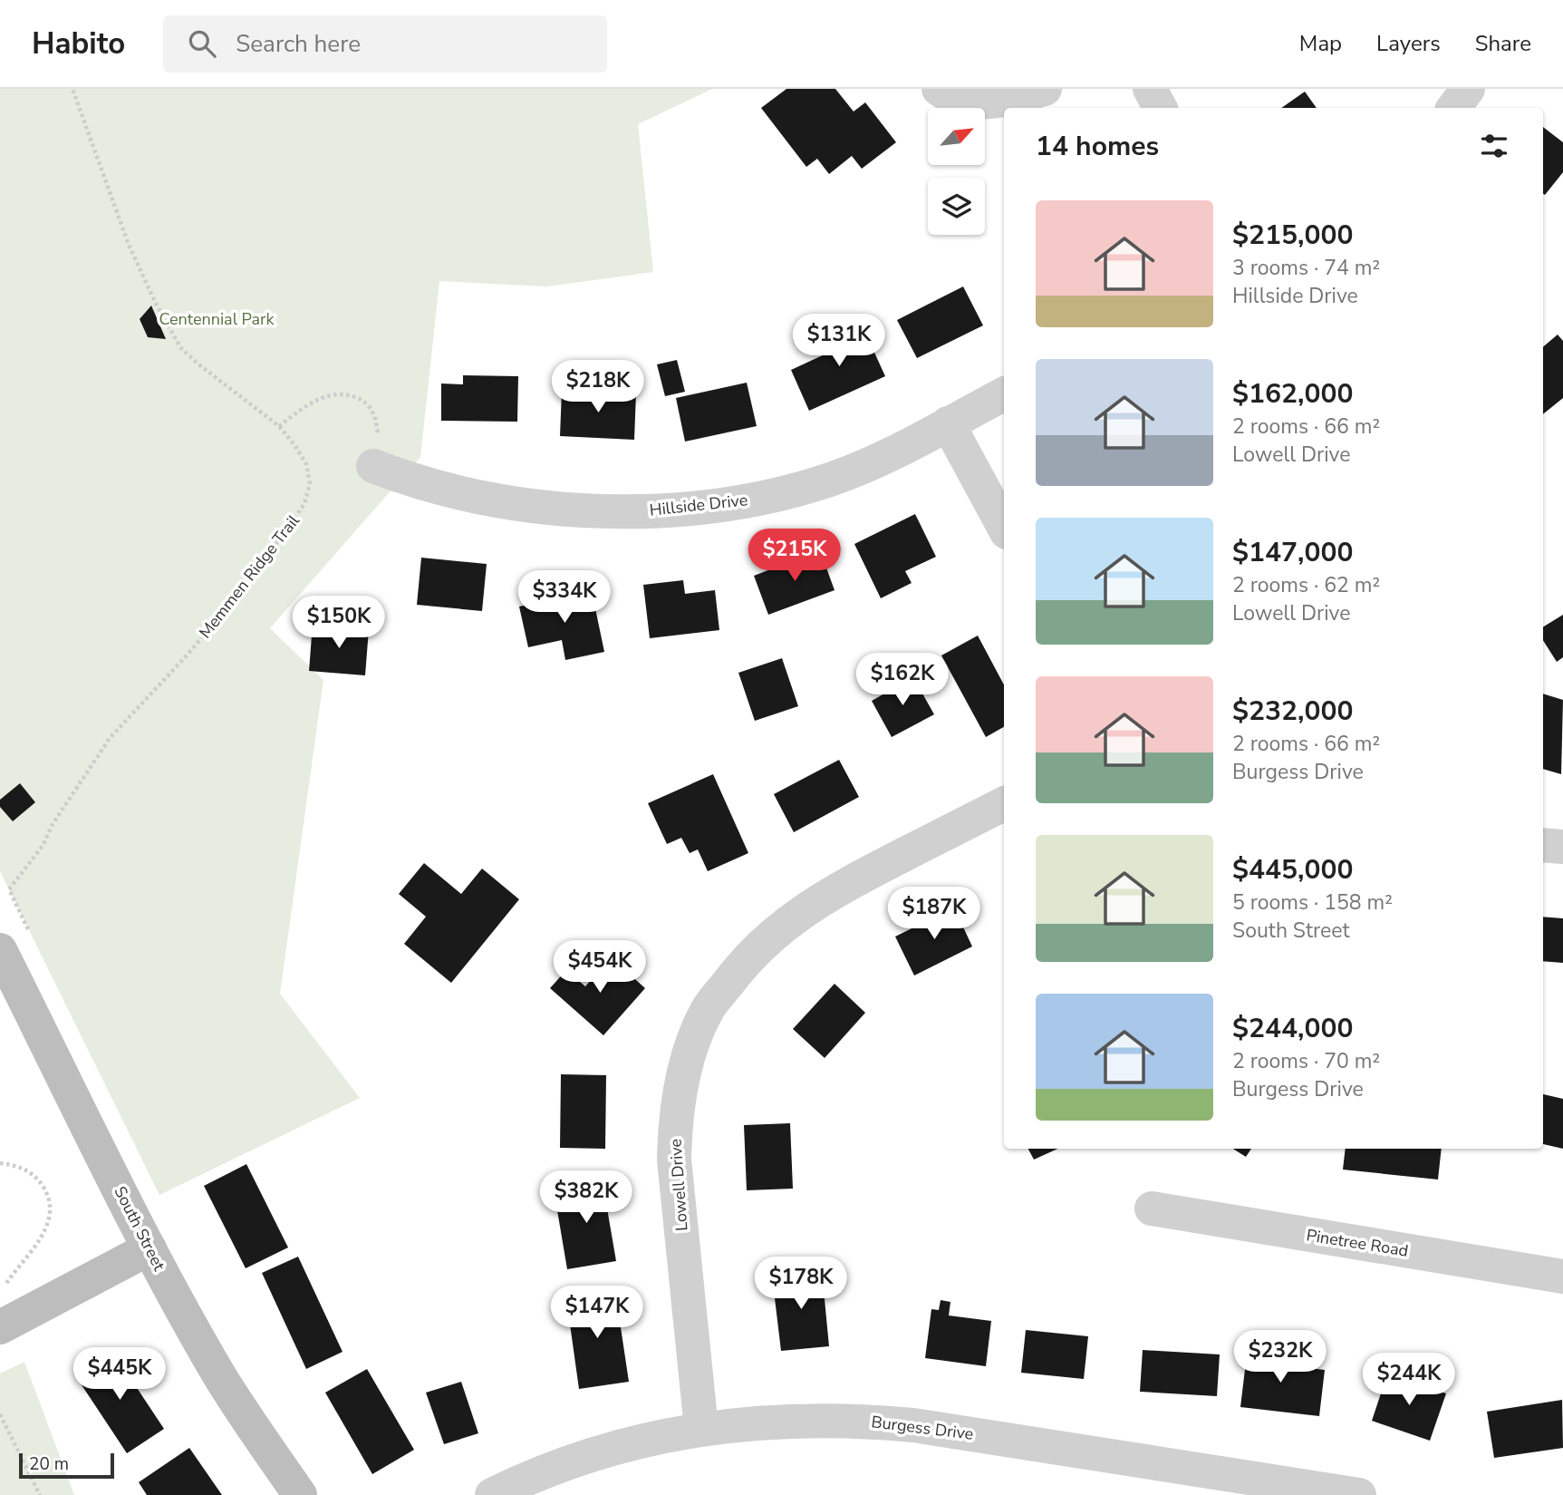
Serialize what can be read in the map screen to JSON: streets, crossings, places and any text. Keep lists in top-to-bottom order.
{
  "streets": {
    "street": [
      "Hillside Drive",
      "Lowell Drive",
      "South Street",
      "Pinetree Road",
      "Burgess Drive"
    ],
    "path": ["Memmen Ridge Trail"]
  },
  "crossings": [
    ["Lowell Drive", "Burgess Drive"]
  ],
  "parks": ["Centennial Park"],
  "scale_bar": "20 m",
  "north": "top right",
  "page": {
    "header": "Habito",
    "search": "Search here",
    "nav": ["Map", "Layers", "Share"],
    "heading": "14 homes",
    "list": [
      {
        "name": "$215,000",
        "note": "3 rooms · 74 m² · Hillside Drive"
      },
      {
        "name": "$162,000",
        "note": "2 rooms · 66 m² · Lowell Drive"
      },
      {
        "name": "$147,000",
        "note": "2 rooms · 62 m² · Lowell Drive"
      },
      {
        "name": "$232,000",
        "note": "2 rooms · 66 m² · Burgess Drive"
      },
      {
        "name": "$445,000",
        "note": "5 rooms · 158 m² · South Street"
      },
      {
        "name": "$244,000",
        "note": "2 rooms · 70 m² · Burgess Drive"
      }
    ],
    "price": [
      "$131K",
      "$218K",
      "$215K",
      "$334K",
      "$150K",
      "$162K",
      "$187K",
      "$454K",
      "$382K",
      "$178K",
      "$147K",
      "$232K",
      "$445K",
      "$244K"
    ],
    "scale": "20 m"
  }
}
